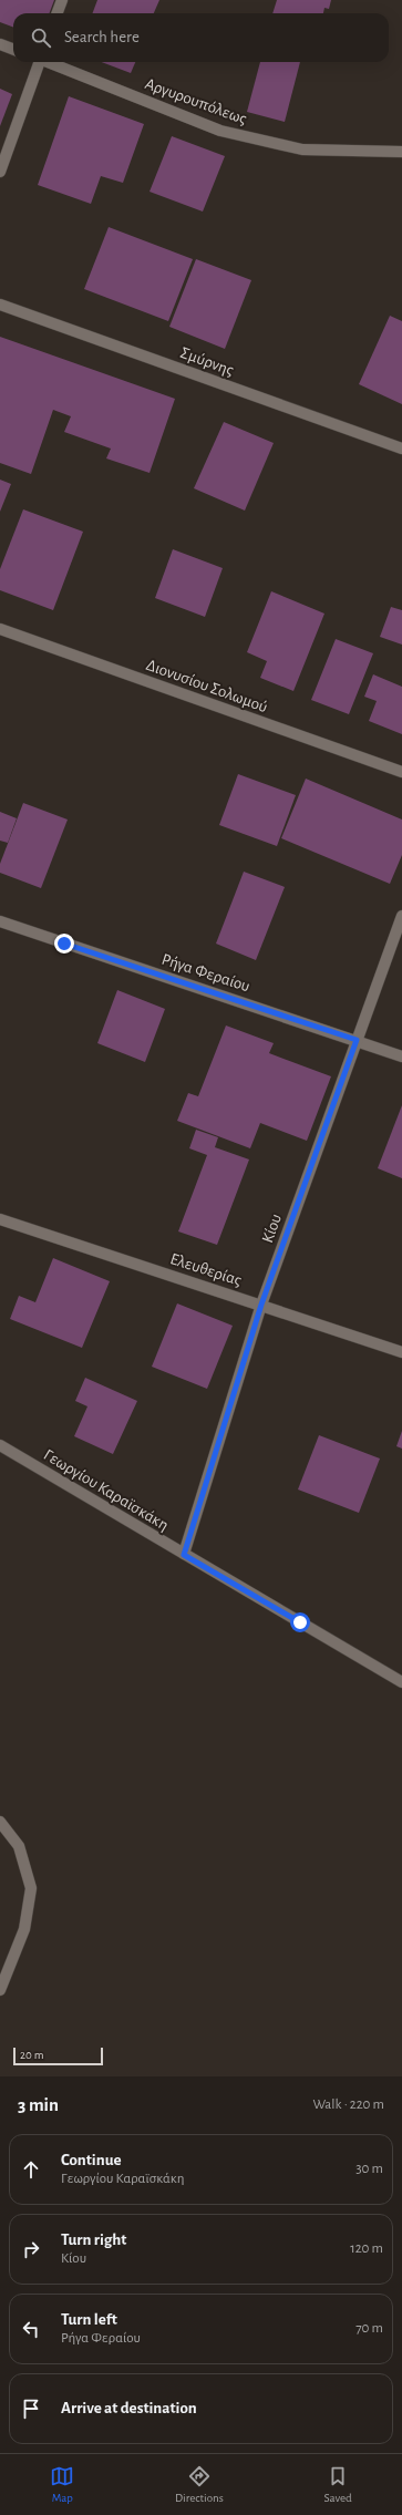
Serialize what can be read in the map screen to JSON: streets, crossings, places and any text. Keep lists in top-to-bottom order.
{
  "streets": {
    "street": [
      "Αργυρουπόλεως",
      "Σμύρνης",
      "Διονυσίου Σολωμού",
      "Ρήγα Φεραίου",
      "Κίου",
      "Ελευθερίας",
      "Γεωργίου Καραϊσκάκη"
    ]
  },
  "crossings": [
    ["Ρήγα Φεραίου", "Κίου"],
    ["Κίου", "Ελευθερίας"],
    ["Κίου", "Γεωργίου Καραϊσκάκη"]
  ],
  "scale_bar": "20 m",
  "page": {
    "search": "Search here",
    "scale": "20 m",
    "heading": ["3 min", "Walk · 220 m"],
    "list": [
      ["Continue", "Γεωργίου Καραϊσκάκη", "30 m"],
      ["Turn right", "Κίου", "120 m"],
      ["Turn left", "Ρήγα Φεραίου", "70 m"],
      "Arrive at destination"
    ],
    "nav": ["Map", "Directions", "Saved"]
  }
}
